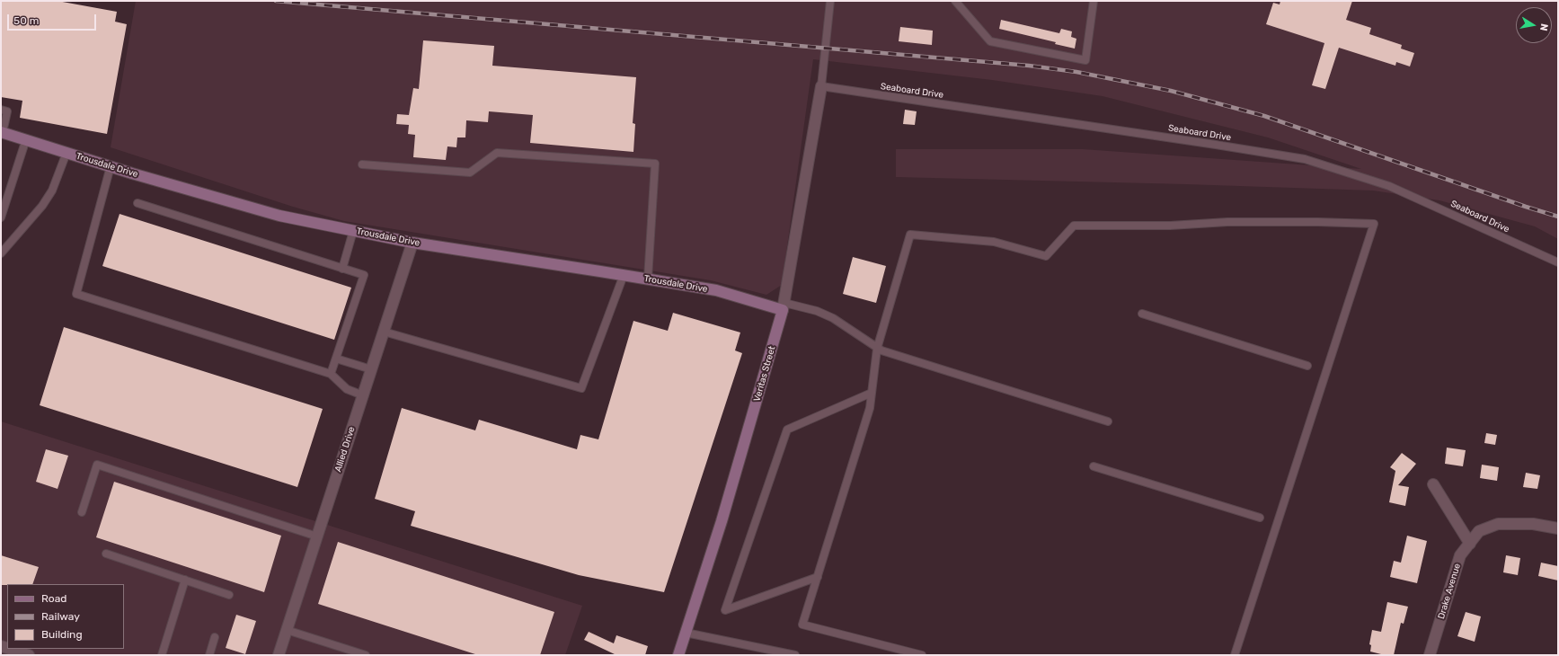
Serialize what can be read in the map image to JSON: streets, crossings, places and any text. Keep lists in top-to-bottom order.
{
  "streets": {
    "street": [
      "Trousdale Drive",
      "Veritas Street",
      "Allied Drive",
      "Drake Avenue"
    ],
    "lane": ["Seaboard Drive"]
  },
  "crossings": [
    ["Seaboard Drive", "Veritas Street"],
    ["Trousdale Drive", "Veritas Street"],
    ["Trousdale Drive", "Allied Drive"]
  ],
  "legend": ["Road", "Railway", "Building"],
  "scale_bar": "50 m",
  "north": "right"
}
